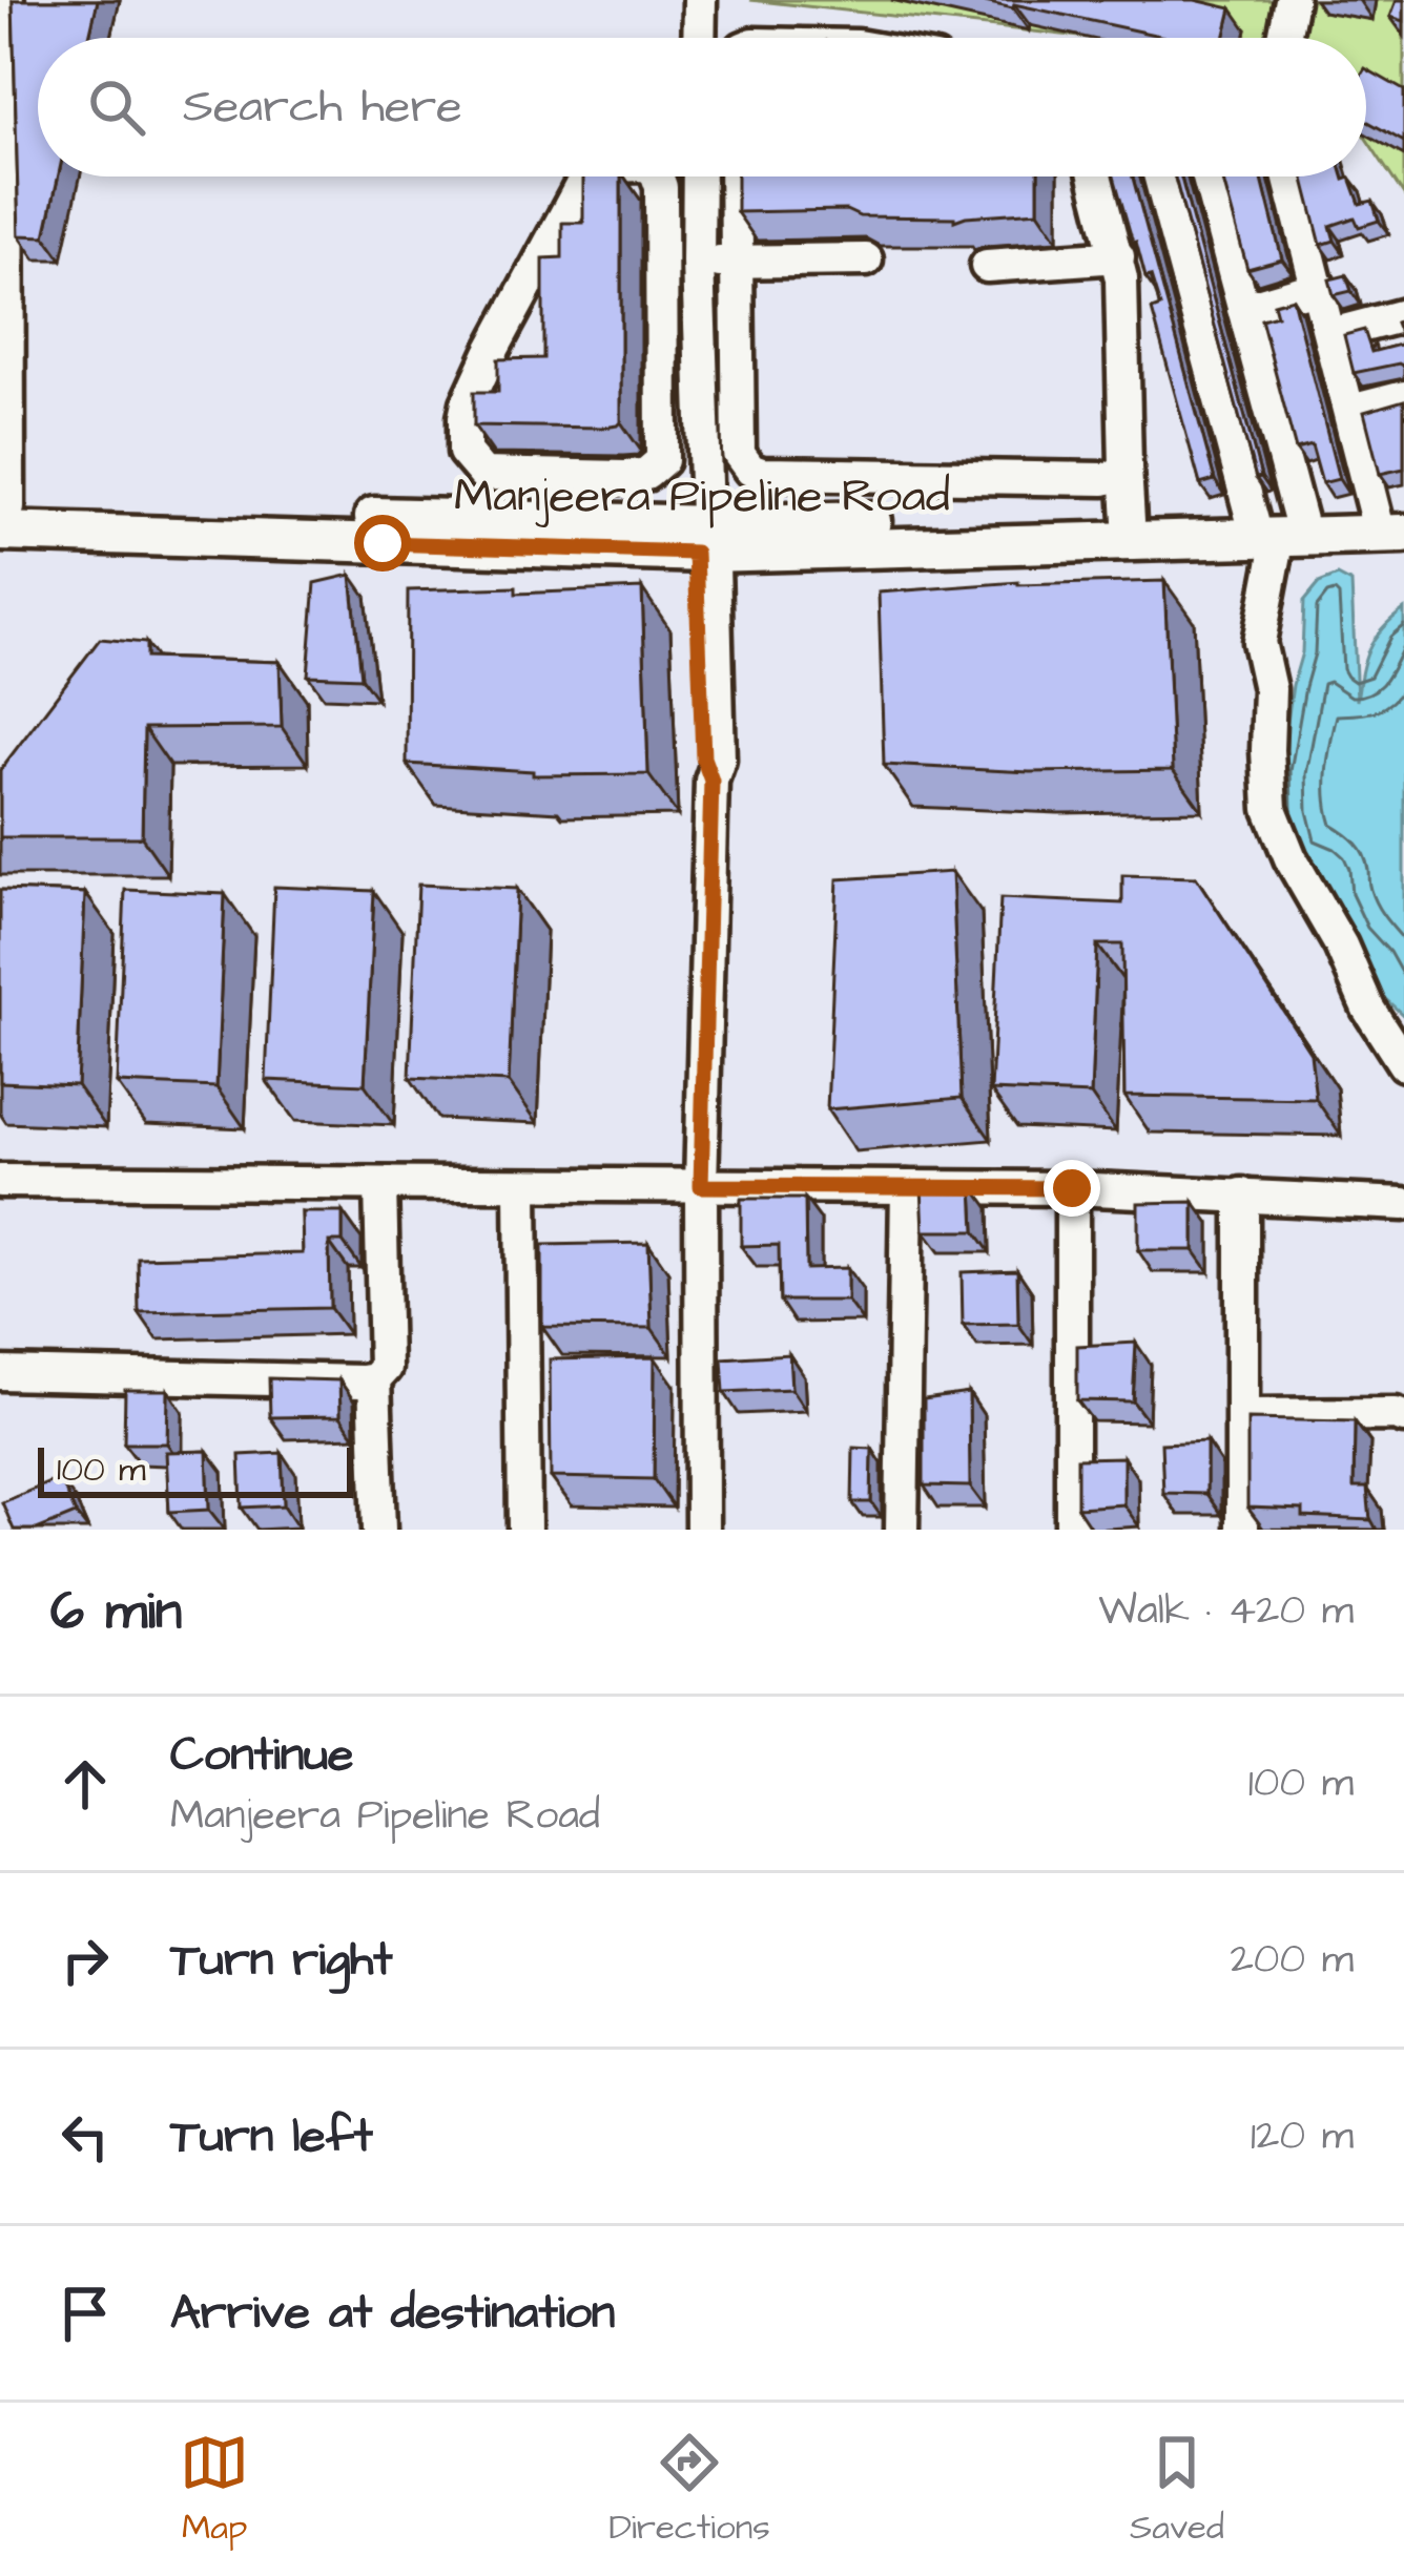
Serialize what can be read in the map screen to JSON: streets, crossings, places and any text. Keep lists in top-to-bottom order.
{
  "streets": {
    "main road": ["Manjeera Pipeline Road"]
  },
  "scale_bar": "100 m",
  "page": {
    "search": "Search here",
    "scale": "100 m",
    "heading": ["6 min", "Walk · 420 m"],
    "list": [
      ["Continue", "Manjeera Pipeline Road", "100 m"],
      ["Turn right", "200 m"],
      ["Turn left", "120 m"],
      "Arrive at destination"
    ],
    "nav": ["Map", "Directions", "Saved"]
  }
}
